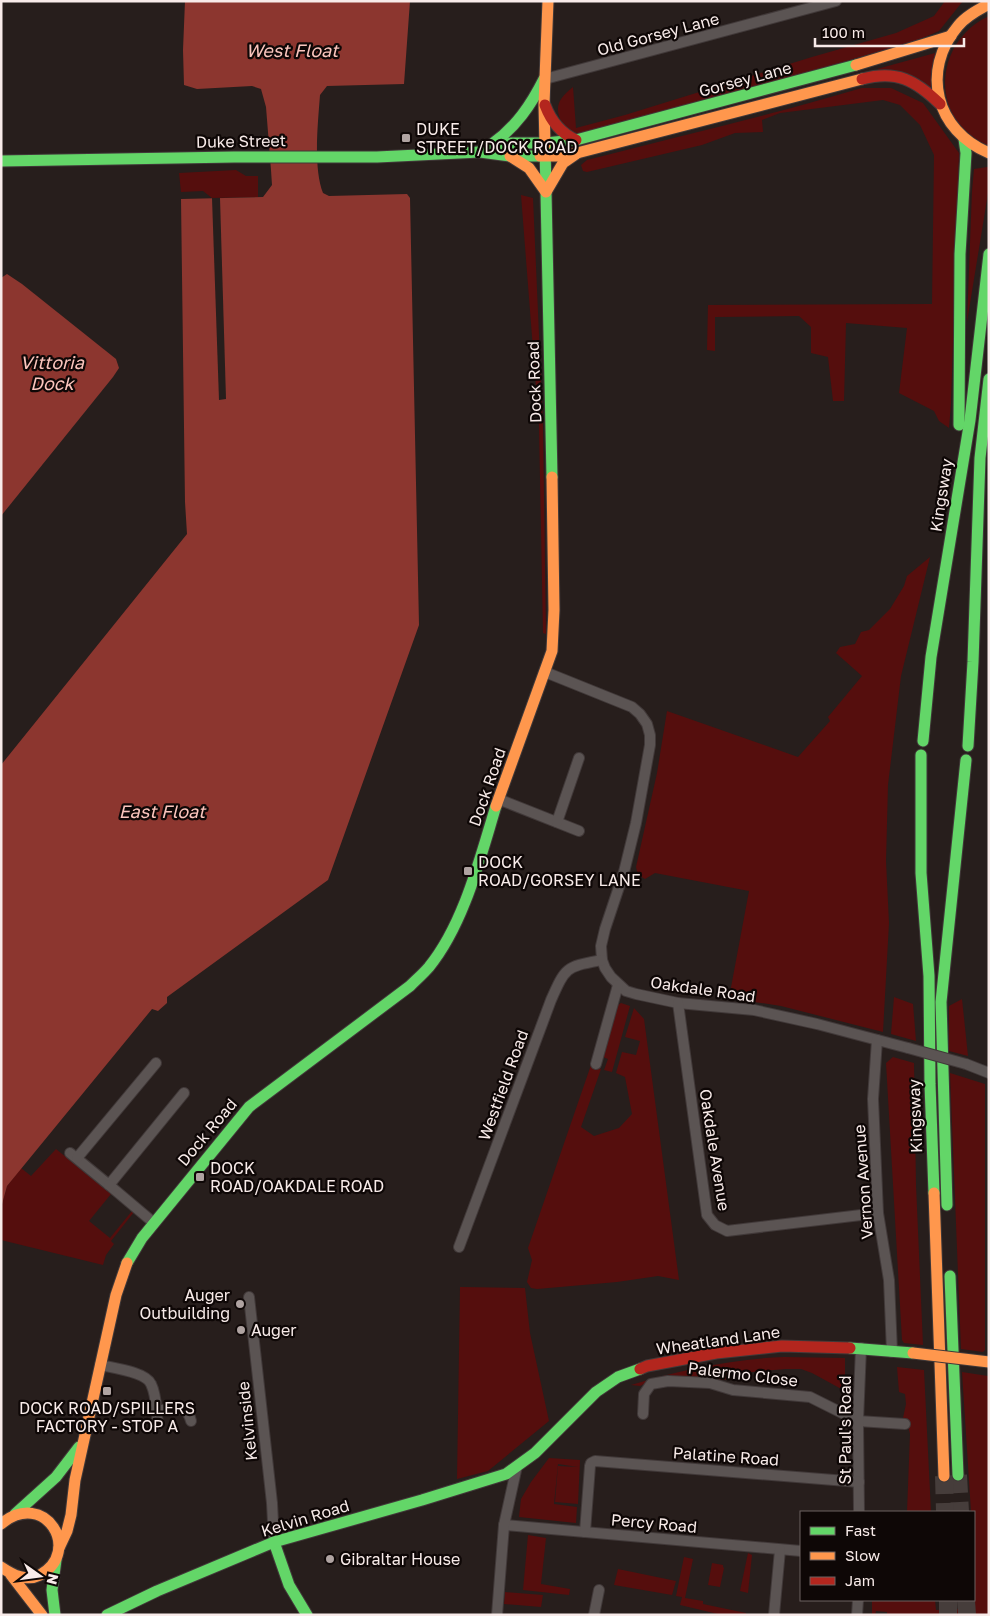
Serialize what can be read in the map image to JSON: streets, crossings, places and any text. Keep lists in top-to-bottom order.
{
  "streets": {
    "main road": [
      "Gorsey Lane",
      "Duke Street",
      "Dock Road",
      "Kingsway",
      "Wheatland Lane",
      "Kelvin Road"
    ],
    "street": [
      "Old Gorsey Lane",
      "Oakdale Road",
      "Westfield Road",
      "Oakdale Avenue",
      "Vernon Avenue",
      "Palermo Close",
      "Kelvinside",
      "St Paul's Road",
      "Palatine Road",
      "Percy Road"
    ]
  },
  "crossings": [
    ["Old Gorsey Lane", "Dock Road"],
    ["Gorsey Lane", "Duke Street"],
    ["Gorsey Lane", "Dock Road"],
    ["Duke Street", "Dock Road"],
    ["Oakdale Road", "Oakdale Avenue"],
    ["Oakdale Road", "Vernon Avenue"],
    ["Oakdale Avenue", "Vernon Avenue"],
    ["Vernon Avenue", "Wheatland Lane"],
    ["Wheatland Lane", "St Paul's Road"],
    ["Wheatland Lane", "Kelvin Road"],
    ["Palermo Close", "St Paul's Road"],
    ["Kelvinside", "Kelvin Road"],
    ["St Paul's Road", "Palatine Road"],
    ["Palatine Road", "Percy Road"]
  ],
  "water": ["West Float", "Vittoria Dock", "East Float"],
  "places": {
    "transit": [
      "DUKE STREET/DOCK ROAD",
      "DOCK ROAD/GORSEY LANE",
      "DOCK ROAD/OAKDALE ROAD",
      "DOCK ROAD/SPILLERS FACTORY - STOP A"
    ],
    "other": ["Auger Outbuilding", "Auger", "Gibraltar House"]
  },
  "legend": ["Fast", "Slow", "Jam"],
  "scale_bar": "100 m",
  "north": "right"
}
